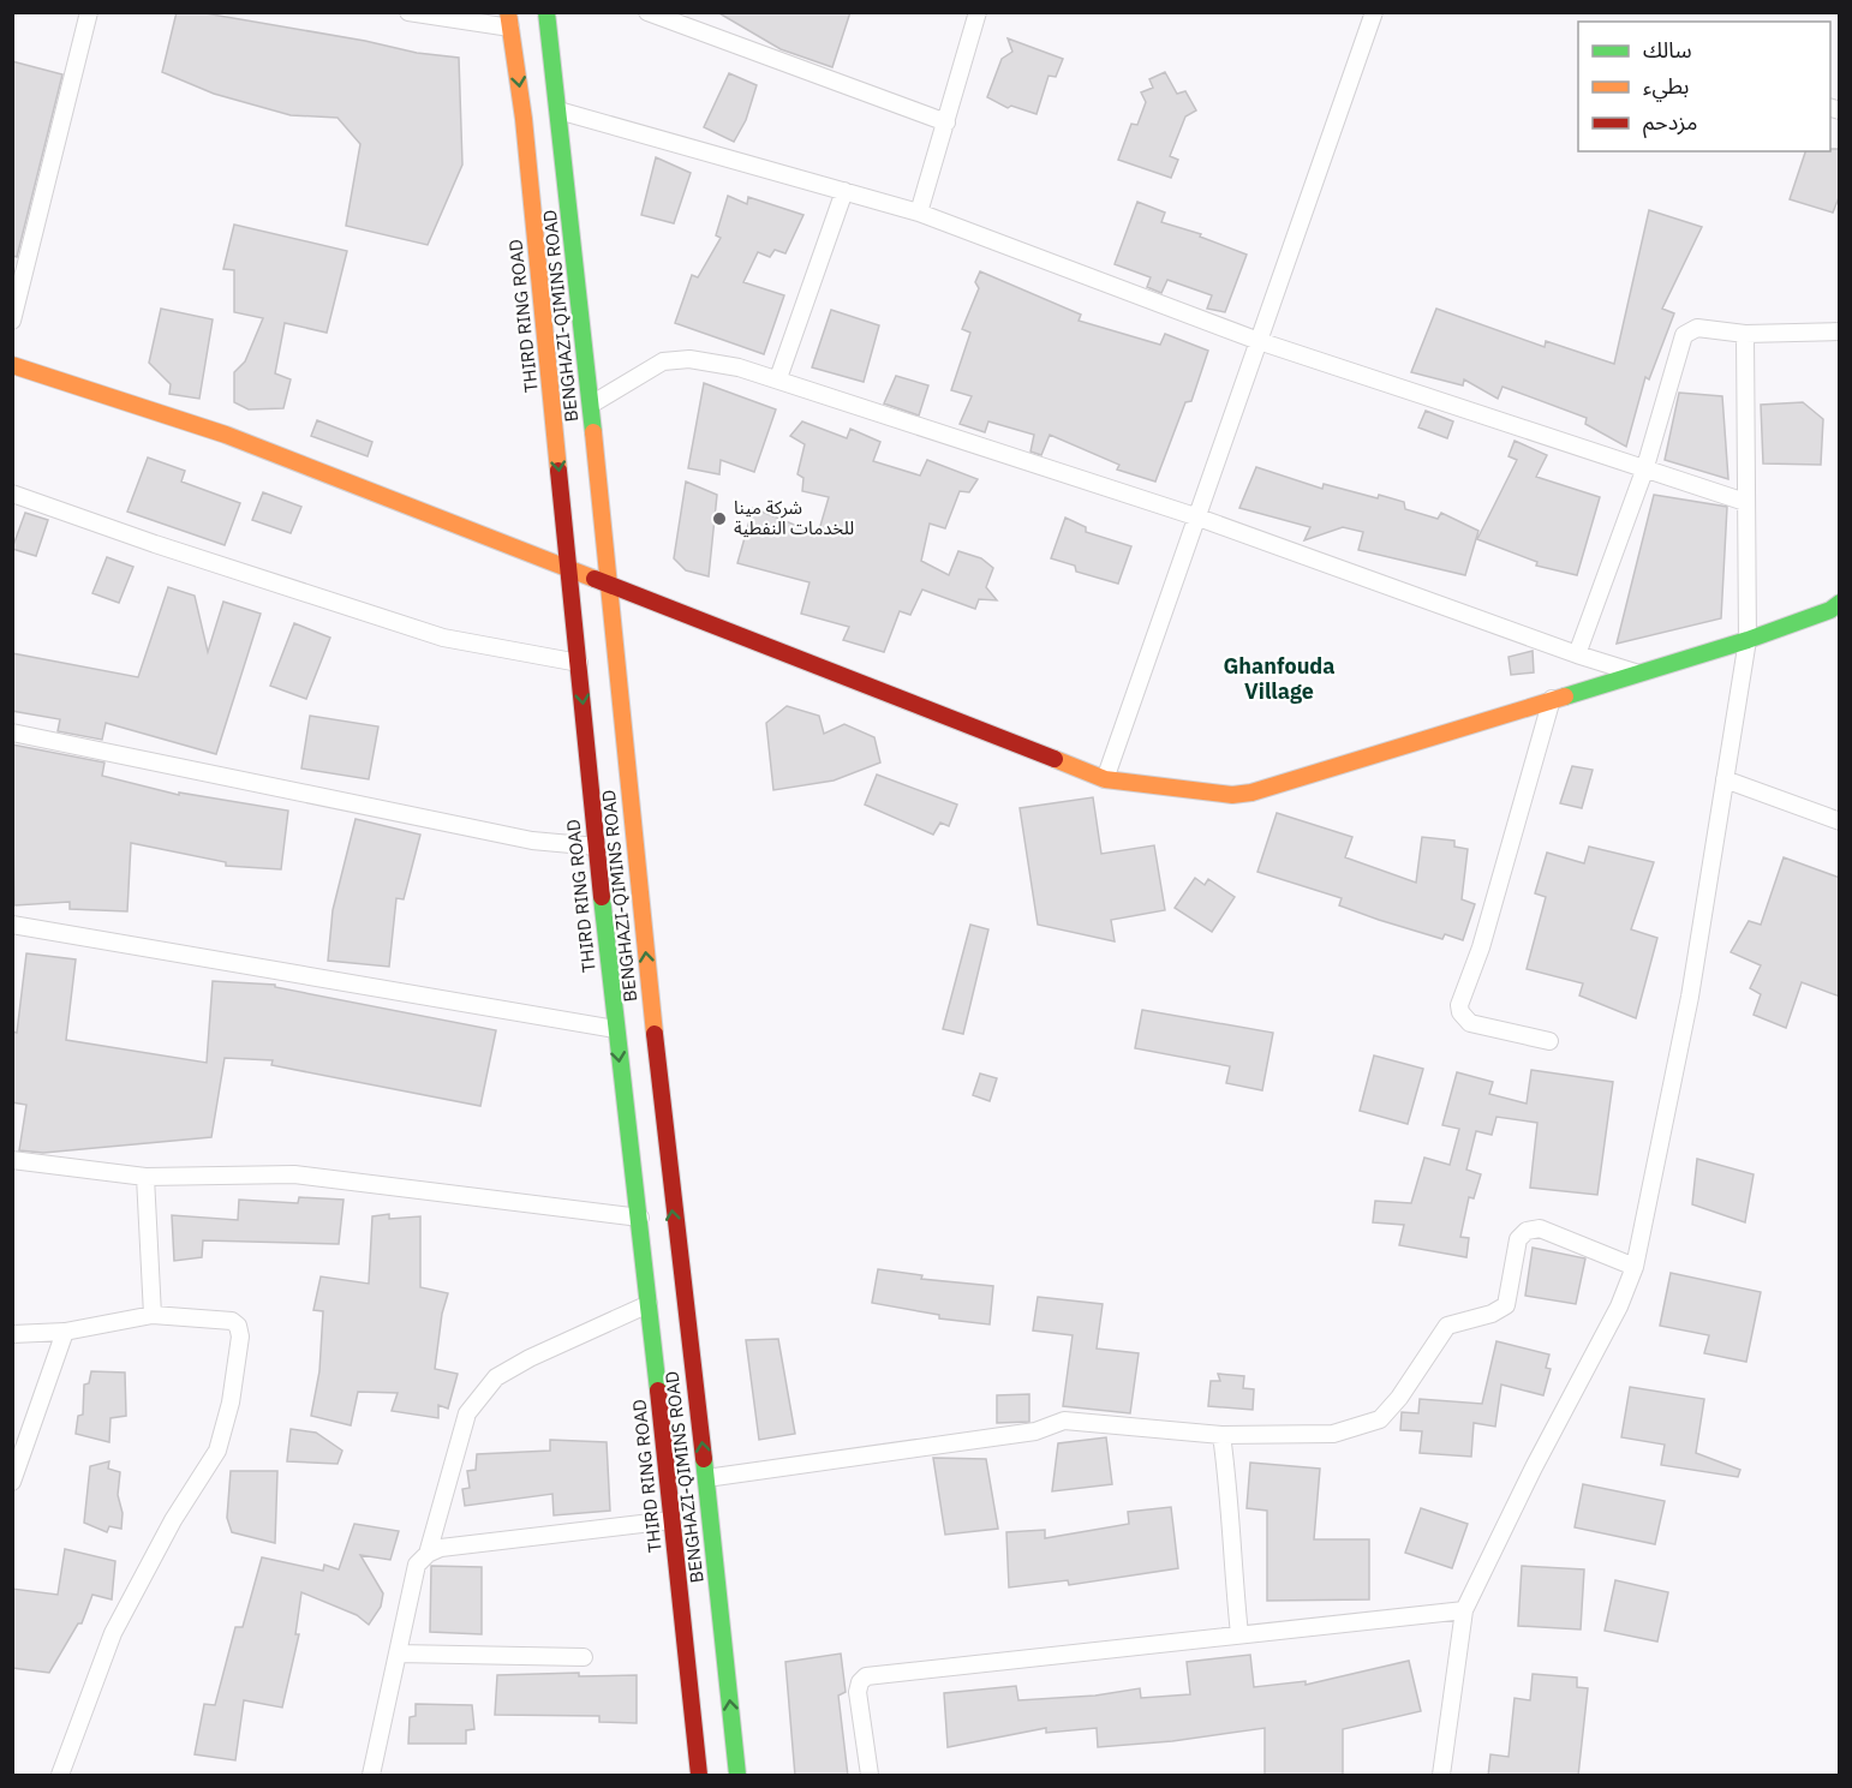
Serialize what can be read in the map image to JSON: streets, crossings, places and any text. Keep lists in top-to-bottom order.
{
  "streets": {
    "main road": ["THIRD RING ROAD", "BENGHAZI-QIMINS ROAD"]
  },
  "one_way": ["THIRD RING ROAD", "BENGHAZI-QIMINS ROAD"],
  "districts": ["Ghanfouda Village"],
  "places": ["شركة مينا للخدمات النفطية"],
  "legend": ["سالك", "بطيء", "مزدحم"]
}
